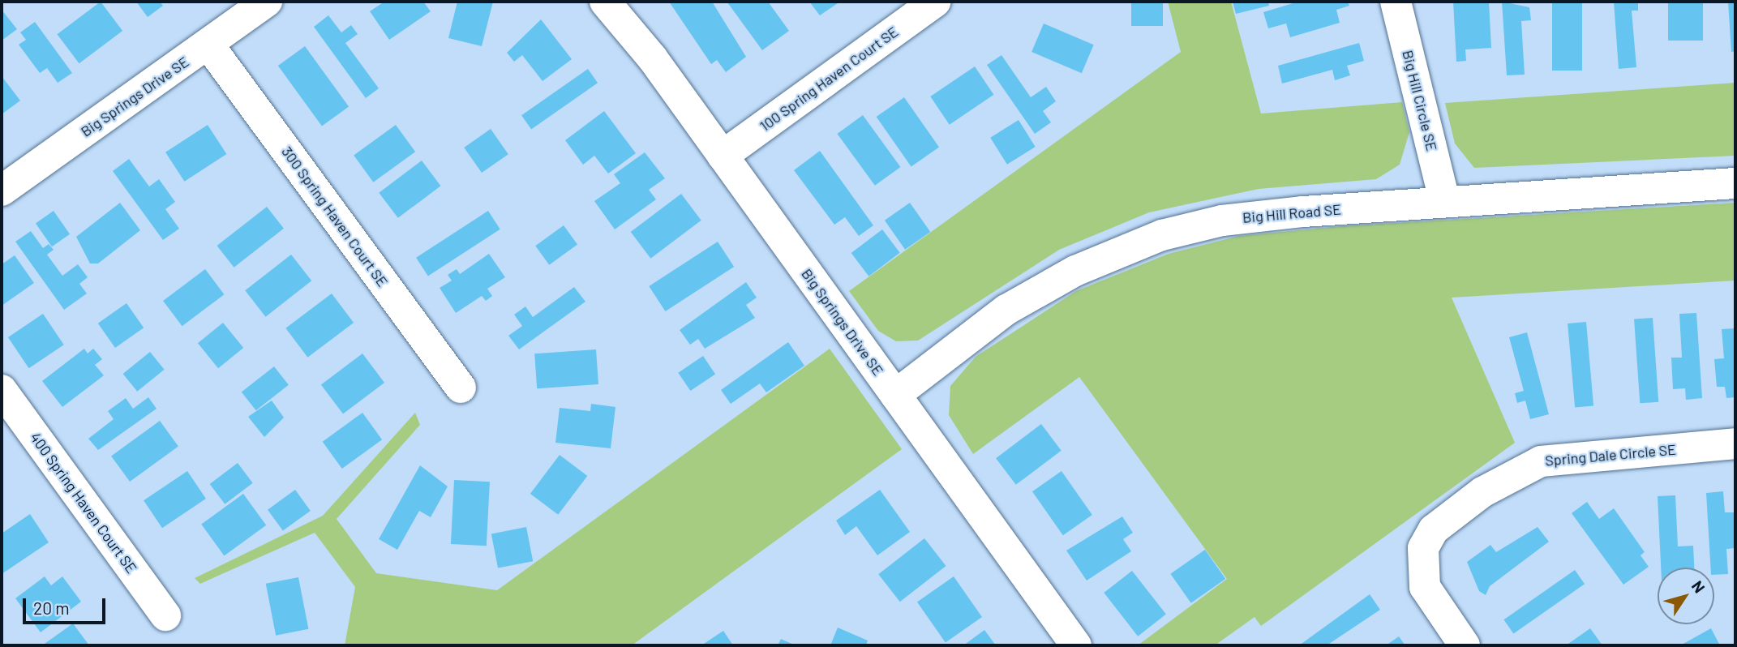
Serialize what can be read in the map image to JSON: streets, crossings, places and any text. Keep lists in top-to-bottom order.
{
  "streets": {
    "street": [
      "100 Spring Haven Court SE",
      "Big Springs Drive SE",
      "Big Hill Circle SE",
      "Big Hill Road SE",
      "300 Spring Haven Court SE",
      "Spring Dale Circle SE",
      "400 Spring Haven Court SE"
    ]
  },
  "crossings": [
    ["100 Spring Haven Court SE", "Big Springs Drive SE"],
    ["Big Springs Drive SE", "Big Hill Road SE"],
    ["Big Springs Drive SE", "300 Spring Haven Court SE"],
    ["Big Hill Circle SE", "Big Hill Road SE"]
  ],
  "scale_bar": "20 m",
  "north": "top right"
}
